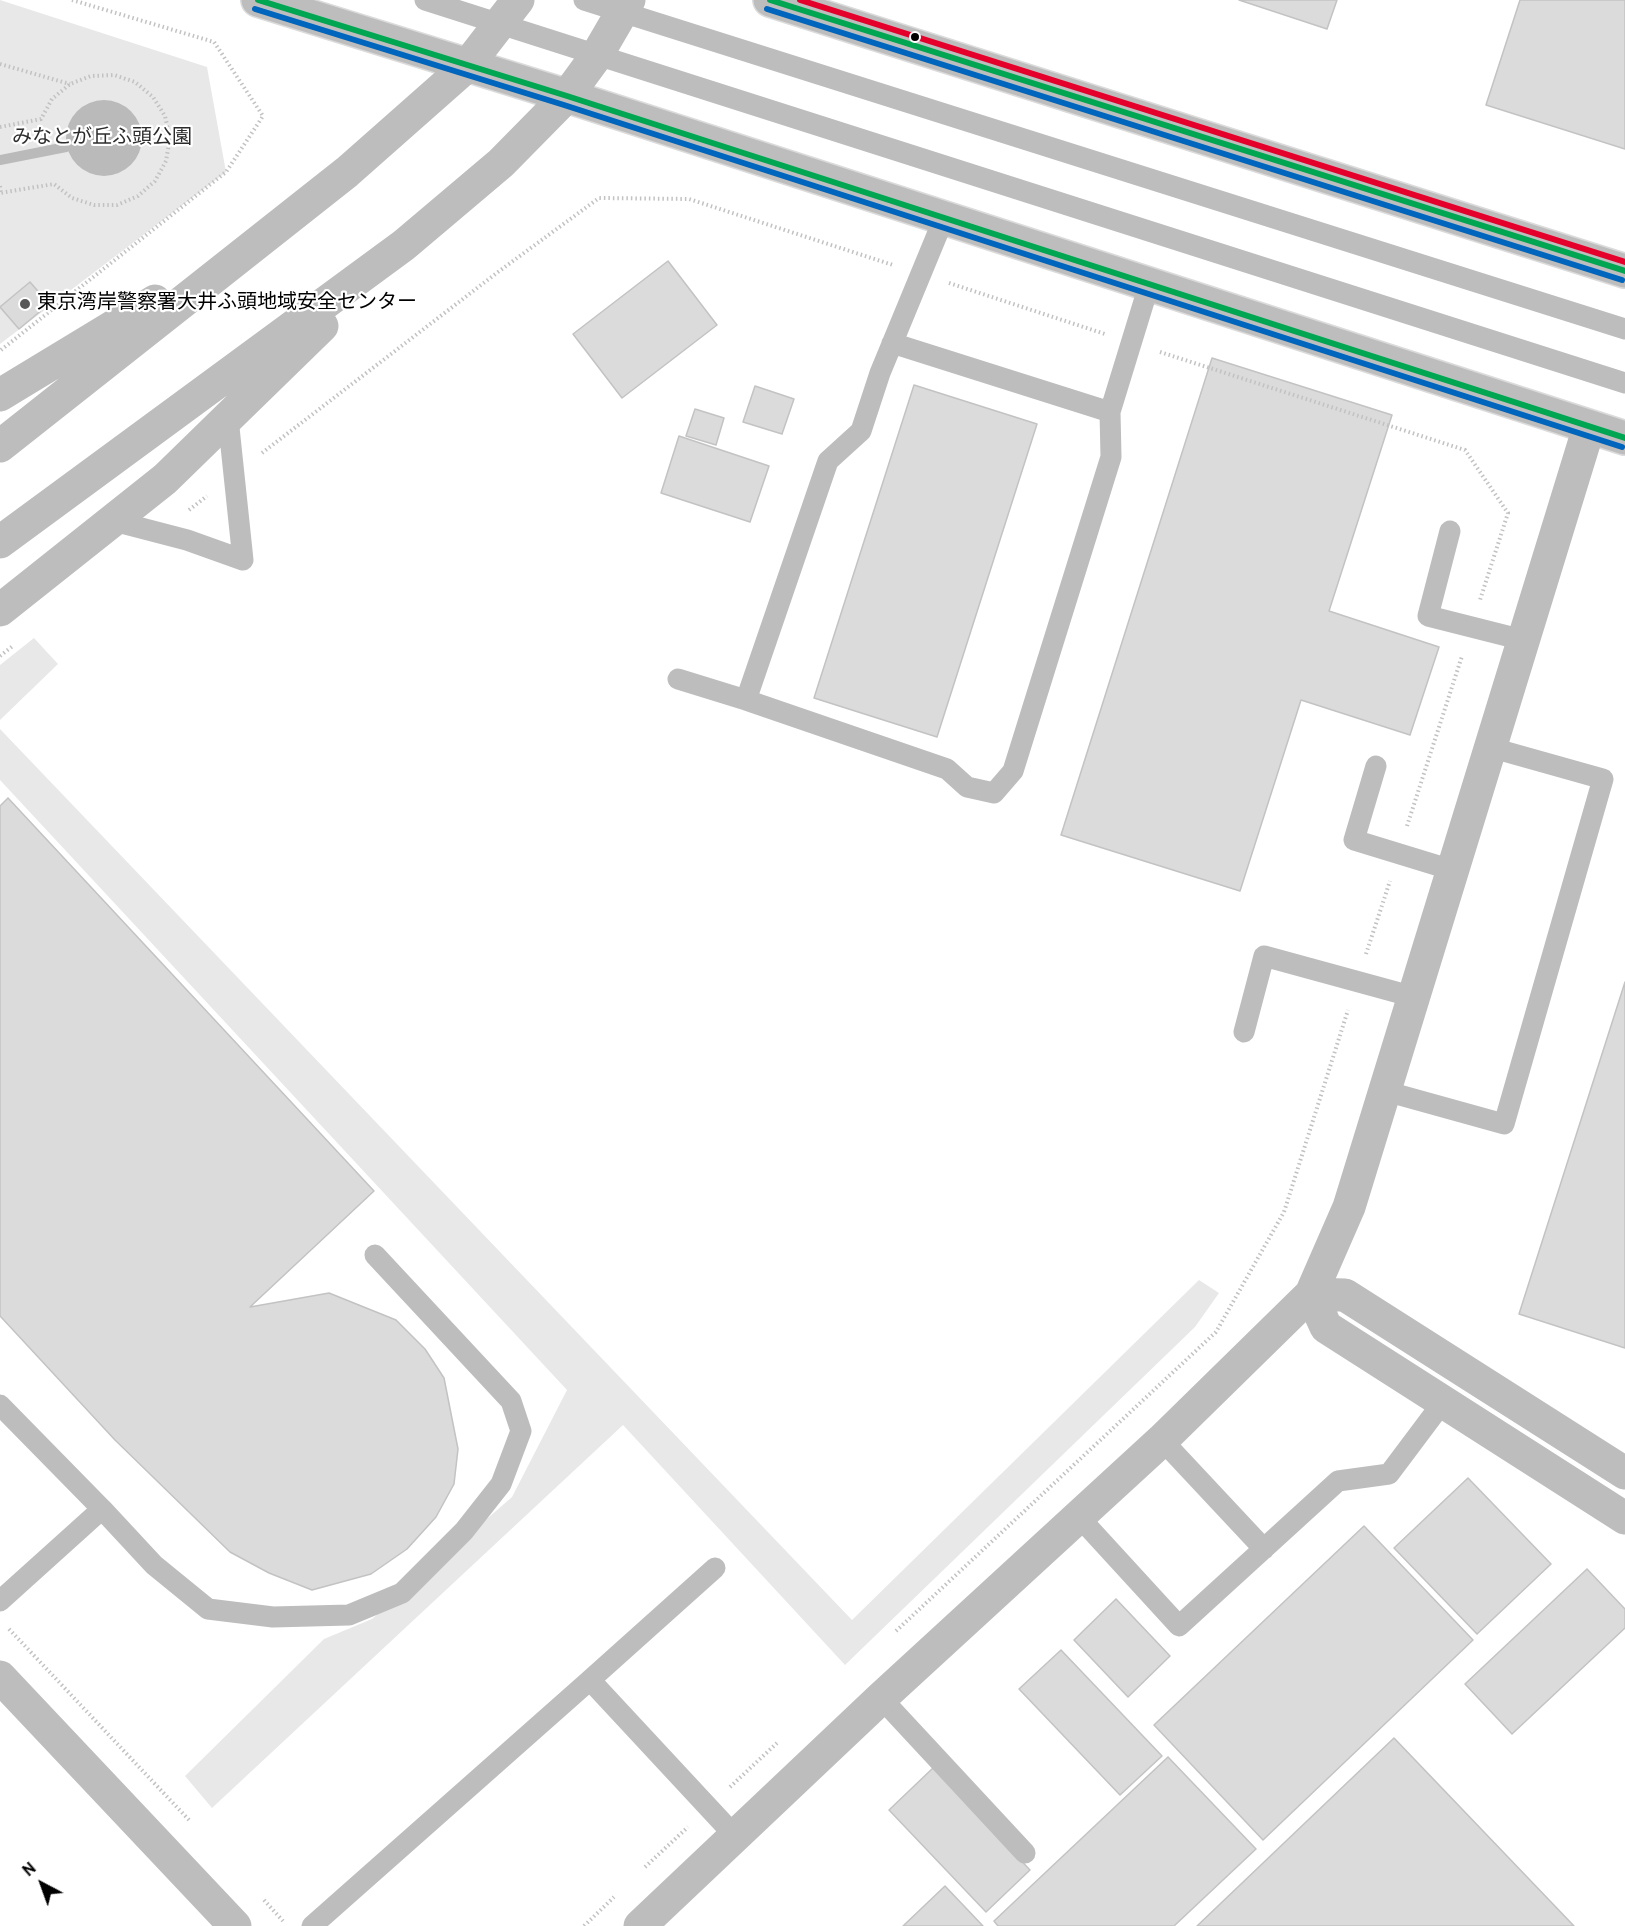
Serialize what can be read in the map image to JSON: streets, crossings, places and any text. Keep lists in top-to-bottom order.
{
  "parks": ["みなとが丘ふ頭公園"],
  "places": ["東京湾岸警察署大井ふ頭地域安全センター"],
  "north": "top left"
}
